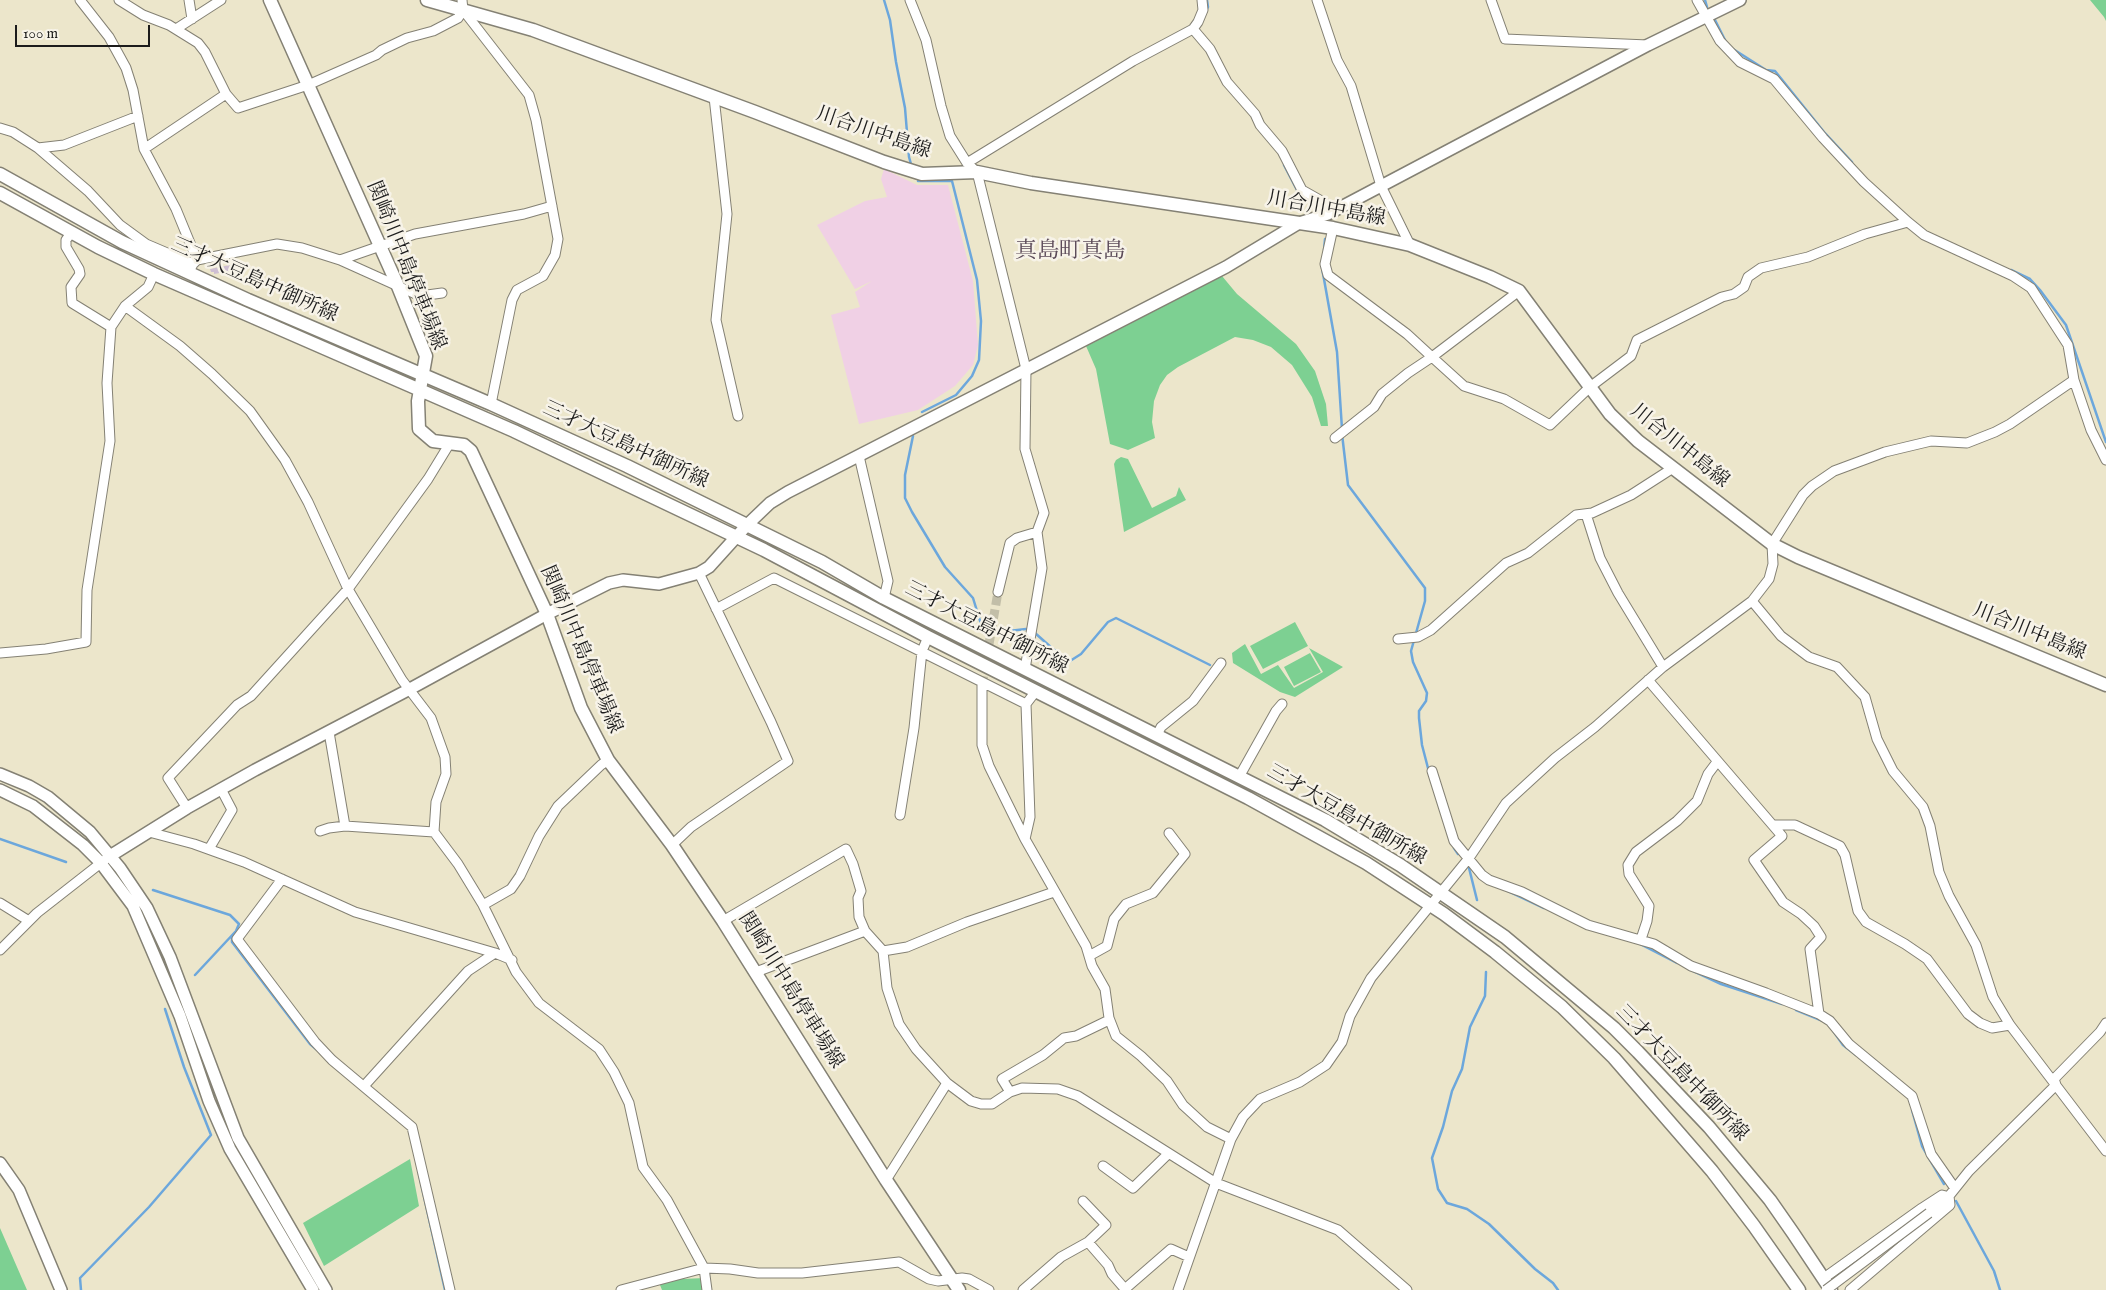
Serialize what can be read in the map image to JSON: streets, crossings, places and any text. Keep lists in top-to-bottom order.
{
  "streets": {
    "main road": ["川合川中島線", "関崎川中島停車場線", "三才大豆島中御所線"]
  },
  "crossings": [
    ["関崎川中島停車場線", "三才大豆島中御所線"]
  ],
  "districts": ["真島町真島"],
  "scale_bar": "100 m"
}
